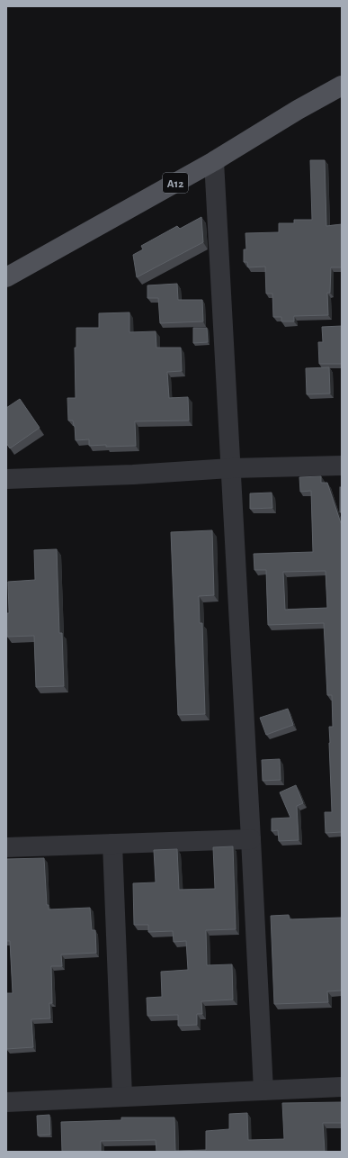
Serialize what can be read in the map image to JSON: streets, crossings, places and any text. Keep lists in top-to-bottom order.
{
  "streets": {
    "main road": ["A12"]
  }
}
